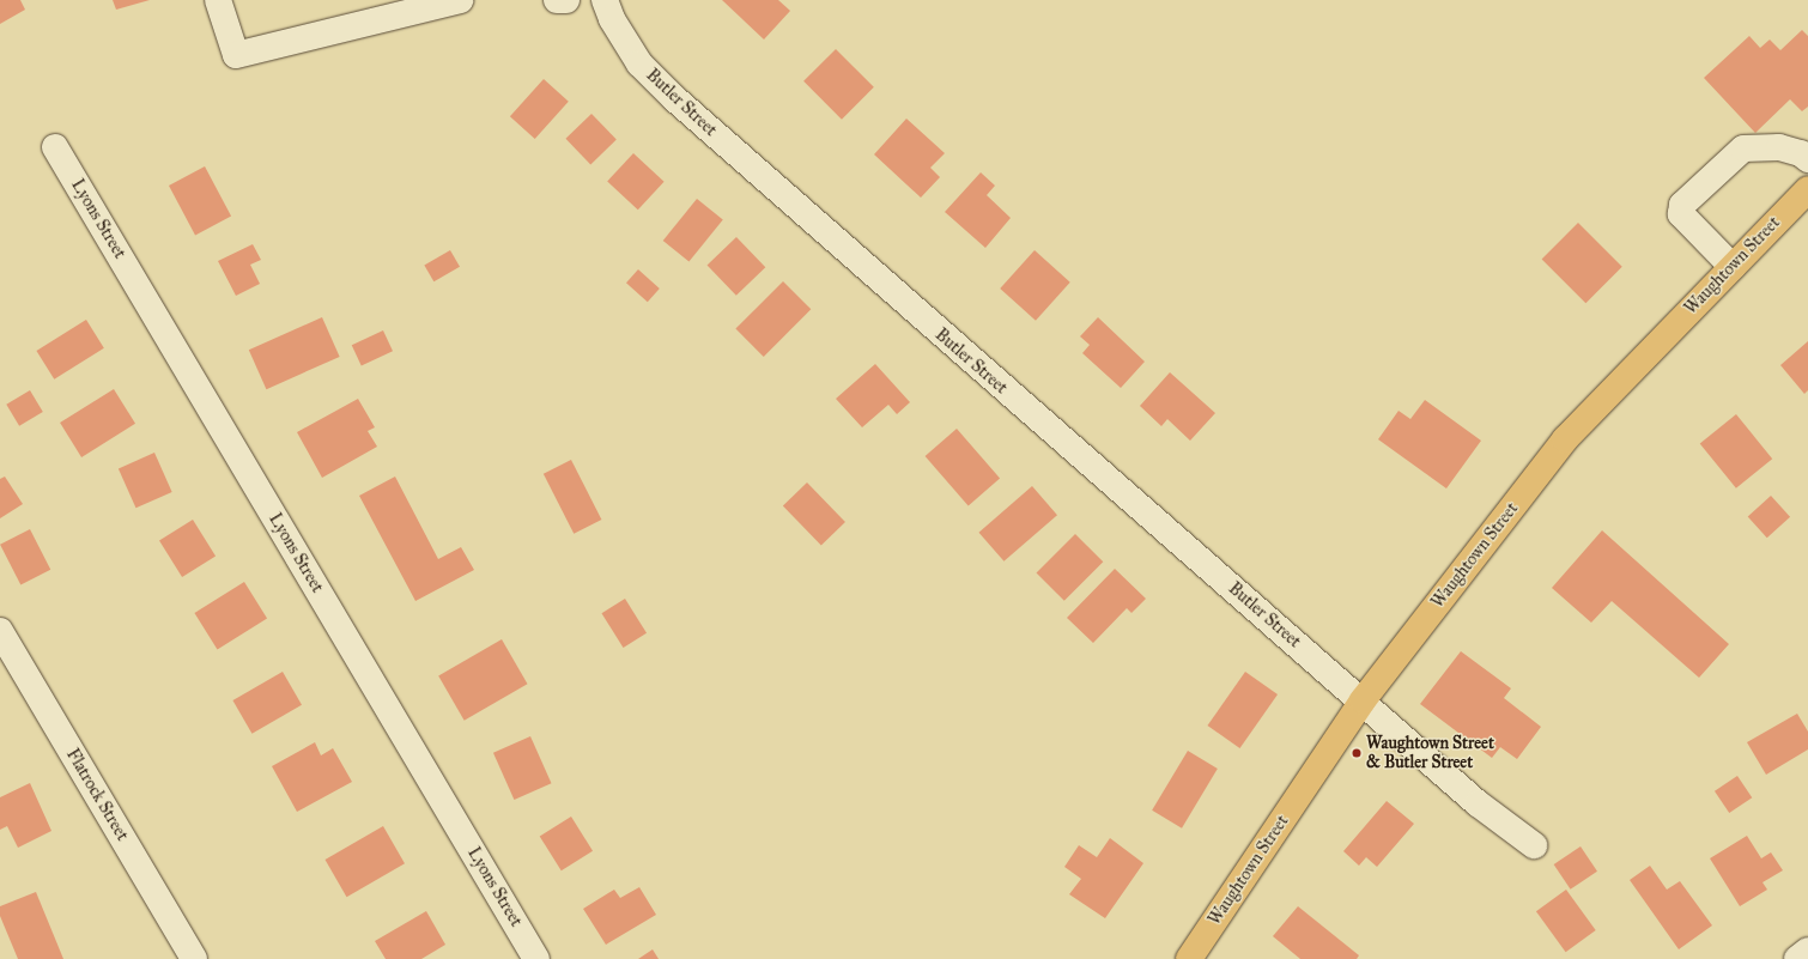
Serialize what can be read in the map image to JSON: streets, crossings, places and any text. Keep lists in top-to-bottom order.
{
  "streets": {
    "main road": ["Waughtown Street"],
    "street": ["Butler Street", "Lyons Street", "Flatrock Street"]
  },
  "crossings": [
    ["Butler Street", "Waughtown Street"]
  ],
  "places": ["Waughtown Street & Butler Street"]
}
